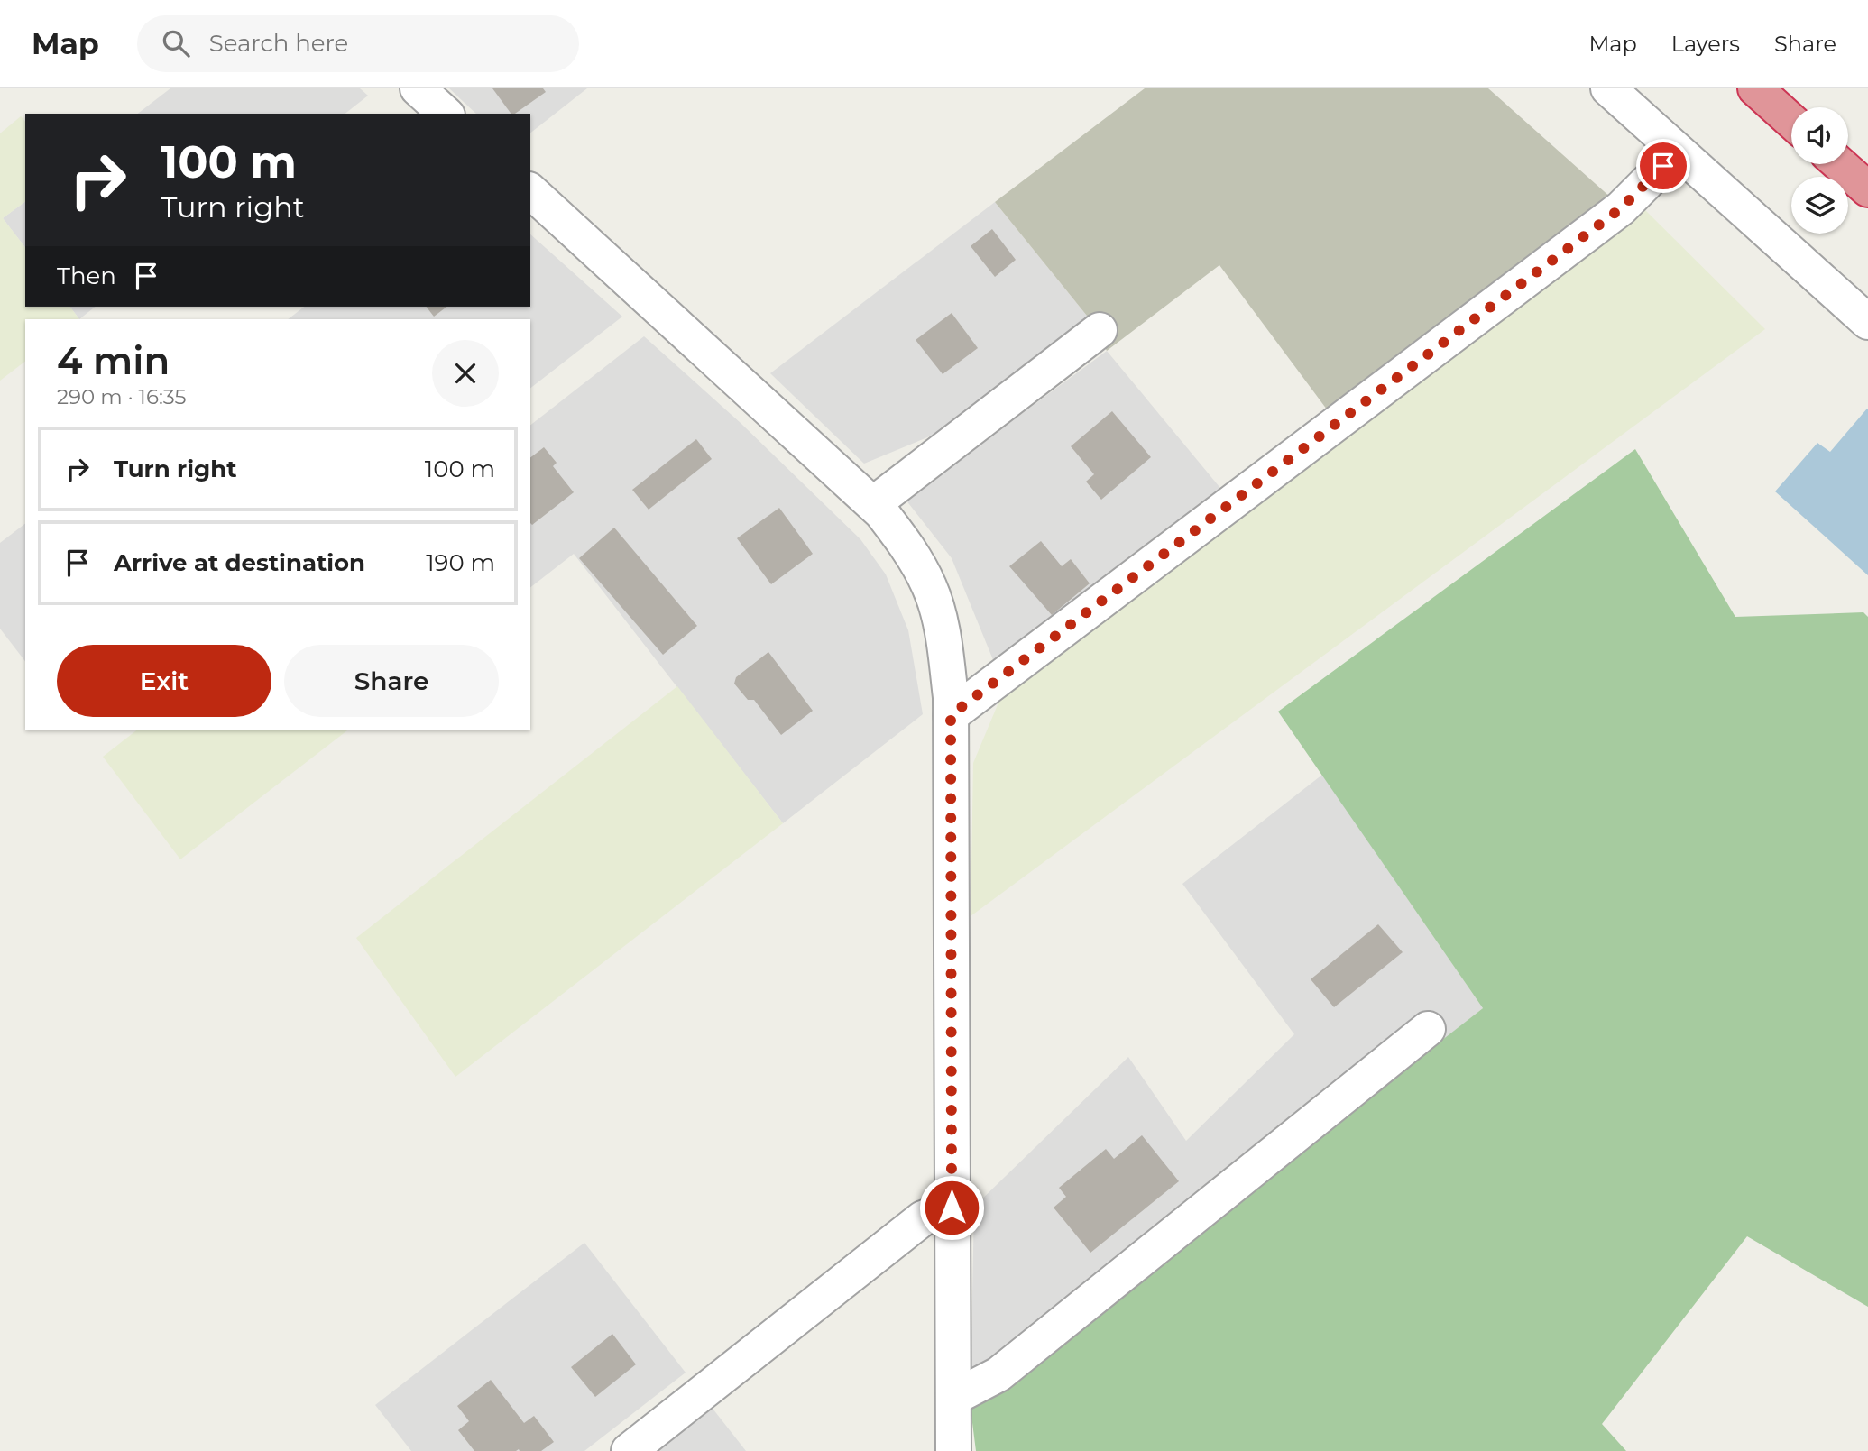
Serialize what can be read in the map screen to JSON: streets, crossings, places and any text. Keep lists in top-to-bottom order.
{
  "page": {
    "header": "Map",
    "search": "Search here",
    "nav": ["Map", "Layers", "Share"],
    "turn": ["100 m", "Turn right"],
    "then": "Then",
    "heading": ["4 min", "290 m · 16:35"],
    "list": [
      {
        "name": "Turn right",
        "value": "100 m"
      },
      {
        "name": "Arrive at destination",
        "value": "190 m"
      }
    ],
    "buttons": ["Exit", "Share"]
  }
}
